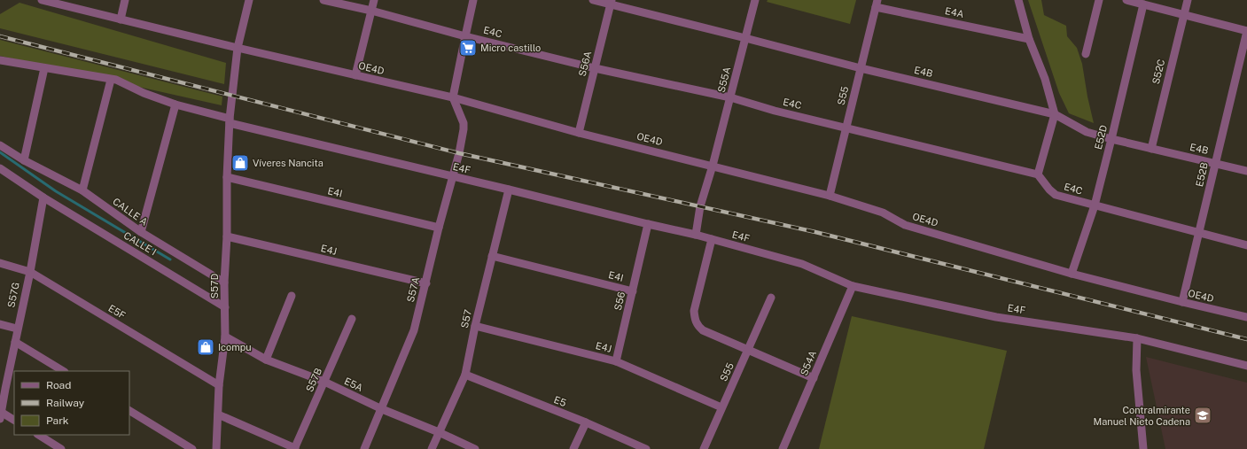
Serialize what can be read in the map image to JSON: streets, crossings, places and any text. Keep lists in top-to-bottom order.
{
  "streets": {
    "street": [
      "E4A",
      "E4C",
      "S56A",
      "OE4D",
      "E4B",
      "S52C",
      "S55A",
      "S55",
      "E52D",
      "E4F",
      "E52B",
      "E4I",
      "CALLE A",
      "CALLE I",
      "E4J",
      "S57D",
      "S57A",
      "S57G",
      "S56",
      "E5F",
      "S57",
      "S54A",
      "S57B",
      "E5A",
      "E5"
    ]
  },
  "crossings": [
    ["E4A", "S55"],
    ["E4C", "S56A"],
    ["E4C", "S55A"],
    ["E4C", "S55"],
    ["E4C", "E52D"],
    ["E4C", "E52B"],
    ["S56A", "OE4D"],
    ["S56A", "E4B"],
    ["OE4D", "S55A"],
    ["OE4D", "S55"],
    ["OE4D", "E52D"],
    ["OE4D", "E52B"],
    ["OE4D", "S57D"],
    ["OE4D", "S57A"],
    ["E4B", "S52C"],
    ["E4B", "S55A"],
    ["E4B", "S55"],
    ["E4B", "E52D"],
    ["E4B", "E52B"],
    ["S55A", "E4F"],
    ["S55", "E4J"],
    ["E4F", "S57D"],
    ["E4F", "S57A"],
    ["E4F", "S56"],
    ["E4F", "S57"],
    ["E4F", "S54A"],
    ["E4I", "S57D"],
    ["E4I", "S57A"],
    ["E4I", "S56"],
    ["E4I", "S57"],
    ["CALLE A", "S57D"],
    ["CALLE I", "S57D"],
    ["CALLE I", "S57G"],
    ["E4J", "S57D"],
    ["E4J", "S57A"],
    ["E4J", "S56"],
    ["E4J", "S57"],
    ["S57D", "E5F"],
    ["S57D", "E5A"],
    ["S57A", "E5A"],
    ["S57G", "E5F"],
    ["S57", "E5A"],
    ["S57", "E5"],
    ["S57B", "E5A"]
  ],
  "places": {
    "supermarket": ["Micro castillo"],
    "shop": ["Víveres Nancita", "Icompu"],
    "school or university": ["Contralmirante Manuel Nieto Cadena"]
  },
  "legend": ["Road", "Railway", "Park"]
}
